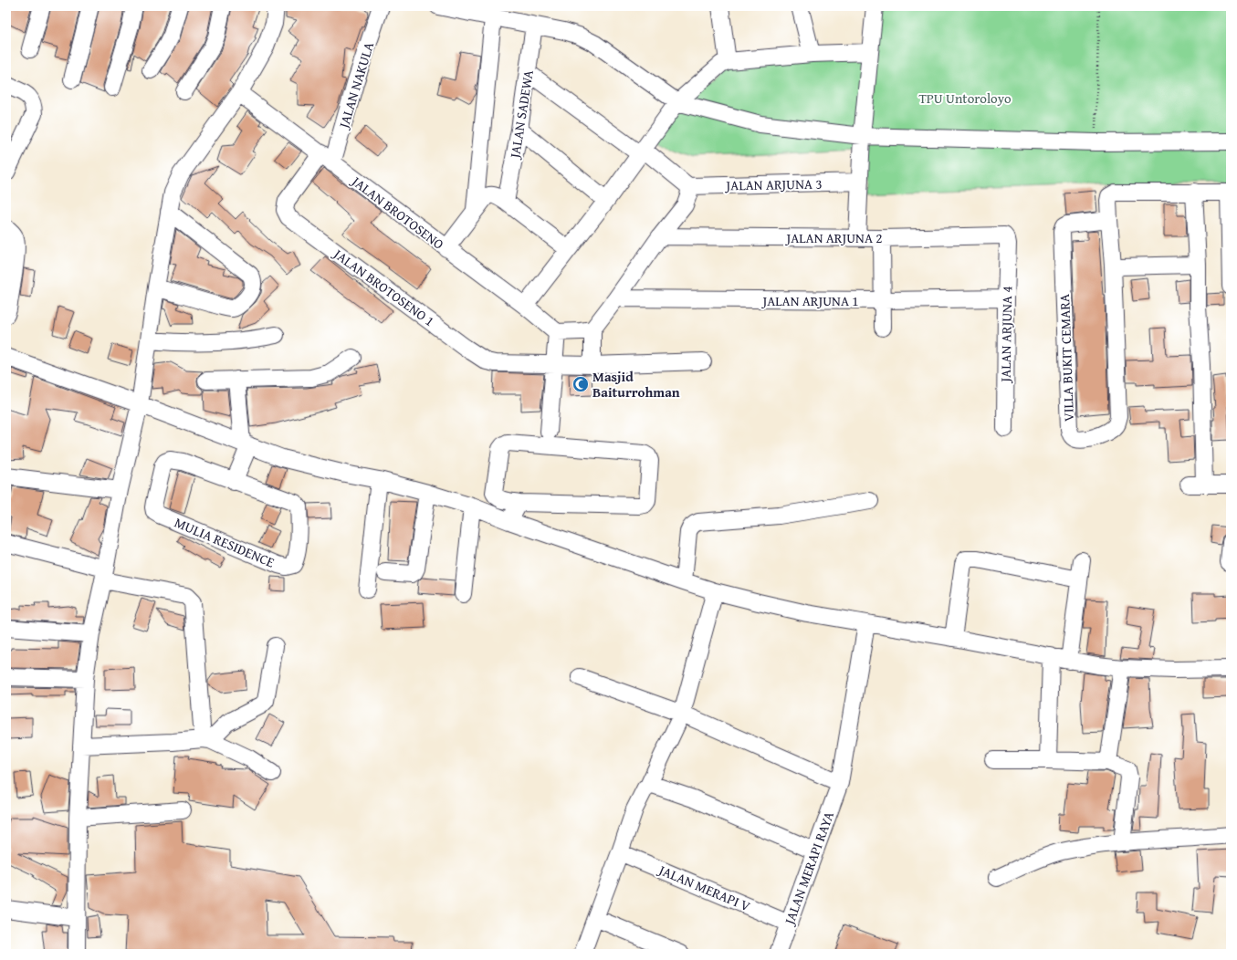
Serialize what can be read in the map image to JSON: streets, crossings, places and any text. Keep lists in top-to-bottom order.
{
  "streets": {
    "street": [
      "JALAN NAKULA",
      "JALAN SADEWA",
      "JALAN ARJUNA 3",
      "JALAN BROTOSENO",
      "JALAN ARJUNA 2",
      "JALAN BROTOSENO 1",
      "JALAN ARJUNA 1",
      "JALAN ARJUNA 4",
      "VILLA BUKIT CEMARA",
      "MULIA RESIDENCE",
      "JALAN MERAPI RAYA",
      "JALAN MERAPI V"
    ]
  },
  "crossings": [
    ["JALAN NAKULA", "JALAN BROTOSENO"],
    ["JALAN NAKULA", "JALAN BROTOSENO 1"],
    ["JALAN BROTOSENO", "JALAN BROTOSENO 1"],
    ["JALAN ARJUNA 2", "JALAN ARJUNA 4"],
    ["JALAN ARJUNA 1", "JALAN ARJUNA 4"],
    ["JALAN MERAPI RAYA", "JALAN MERAPI V"]
  ],
  "parks": ["TPU Untoroloyo"],
  "places": {
    "mosque": ["Masjid Baiturrohman"]
  }
}
